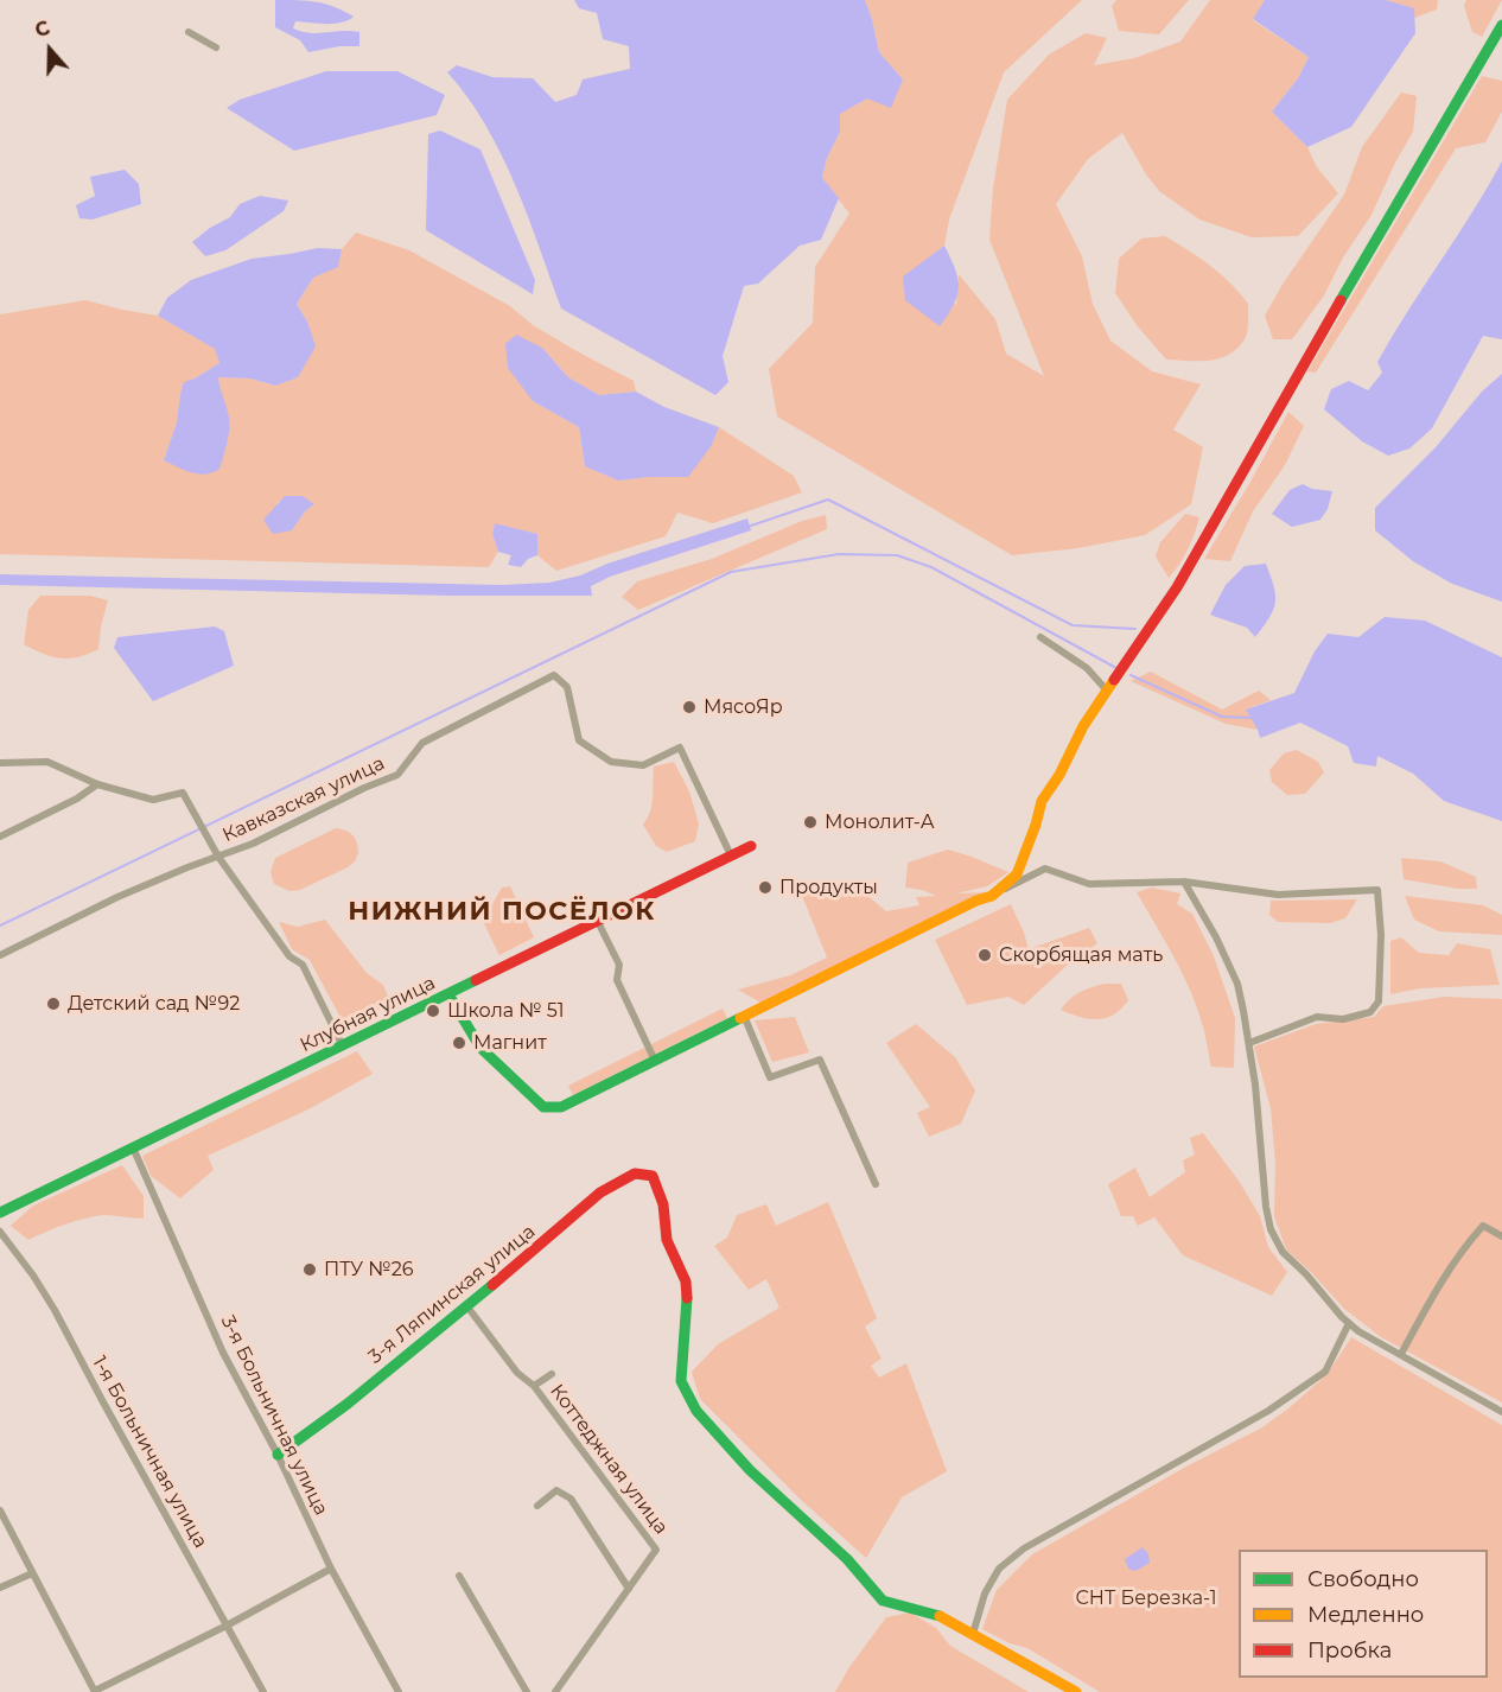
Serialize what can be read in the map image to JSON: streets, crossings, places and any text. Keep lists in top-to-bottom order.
{
  "streets": {
    "street": [
      "Кавказская улица",
      "Клубная улица",
      "3-я Ляпинская улица",
      "3-я Больничная улица",
      "1-я Больничная улица",
      "Коттеджная улица"
    ]
  },
  "crossings": [
    ["Кавказская улица", "Клубная улица"],
    ["Клубная улица", "3-я Больничная улица"],
    ["3-я Ляпинская улица", "3-я Больничная улица"]
  ],
  "districts": ["НИЖНИЙ ПОСЁЛОК"],
  "parks": ["СНТ Березка-1"],
  "places": [
    "МясоЯр",
    "Монолит-А",
    "Продукты",
    "Скорбящая мать",
    "Детский сад №92",
    "Школа № 51",
    "Магнит",
    "ПТУ №26"
  ],
  "legend": ["Свободно", "Медленно", "Пробка"],
  "north": "top"
}
